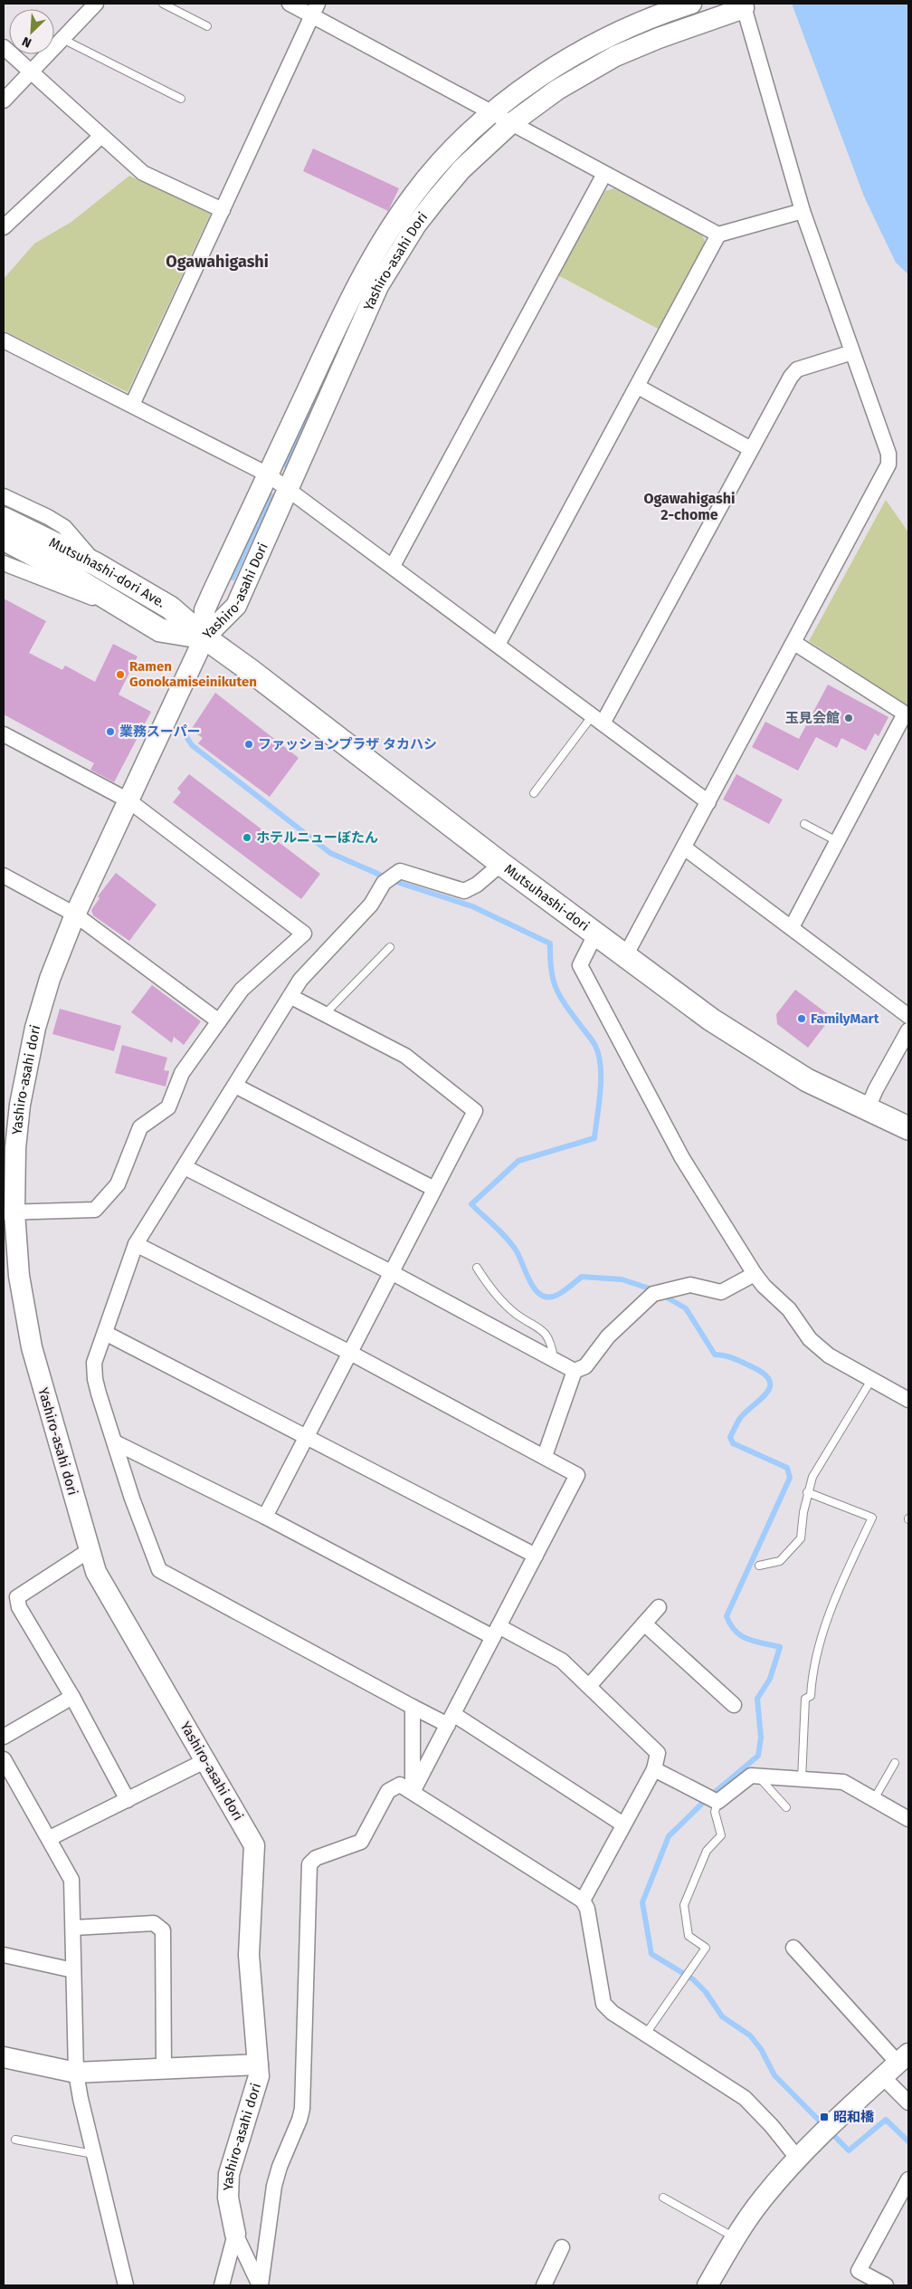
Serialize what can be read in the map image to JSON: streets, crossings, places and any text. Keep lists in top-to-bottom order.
{
  "streets": {
    "main road": ["Mutsuhashi-dori Ave.", "Mutsuhashi-dori"],
    "street": ["Yashiro-asahi Dori", "Yashiro-asahi dori"]
  },
  "crossings": [
    ["Yashiro-asahi Dori", "Mutsuhashi-dori Ave."],
    ["Yashiro-asahi Dori", "Mutsuhashi-dori"],
    ["Yashiro-asahi Dori", "Yashiro-asahi dori"],
    ["Mutsuhashi-dori Ave.", "Mutsuhashi-dori"],
    ["Mutsuhashi-dori Ave.", "Yashiro-asahi dori"],
    ["Mutsuhashi-dori", "Yashiro-asahi dori"]
  ],
  "districts": ["Ogawahigashi", "Ogawahigashi 2-chome"],
  "places": {
    "other": [
      "Ramen Gonokamiseinikuten",
      "玉見会館",
      "業務スーパー",
      "ファッションプラザ タカハシ",
      "ホテルニューぼたん",
      "FamilyMart"
    ],
    "transit": ["昭和橋"]
  },
  "north": "bottom left"
}
